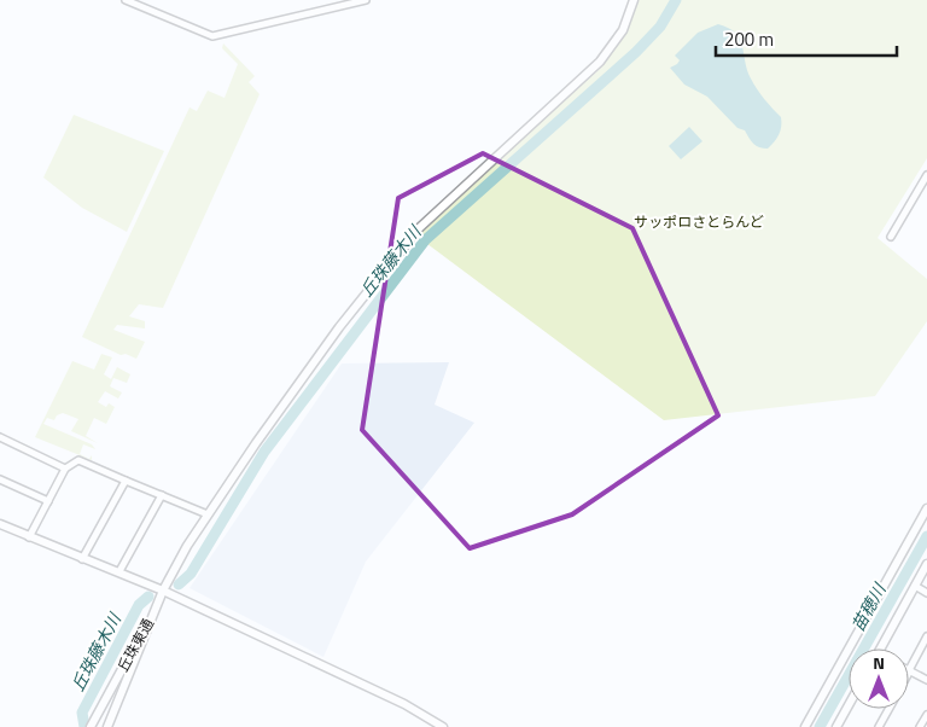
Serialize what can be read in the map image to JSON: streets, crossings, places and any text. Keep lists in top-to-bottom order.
{
  "streets": {
    "street": ["丘珠東通"]
  },
  "water": ["丘珠藤木川", "苗穂川"],
  "parks": ["サッポロさとらんど"],
  "scale_bar": "200 m",
  "north": "top"
}
